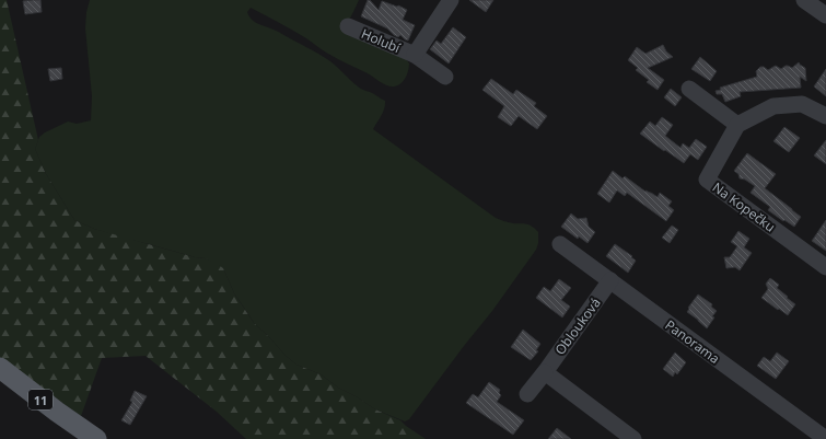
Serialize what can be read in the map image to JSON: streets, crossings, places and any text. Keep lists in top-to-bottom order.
{
  "streets": {
    "main road": ["11"],
    "street": [
      "Holubí",
      "Na Kopečku",
      "Oblouková",
      "Panorama"
    ]
  },
  "crossings": [
    ["Oblouková", "Panorama"]
  ]
}
